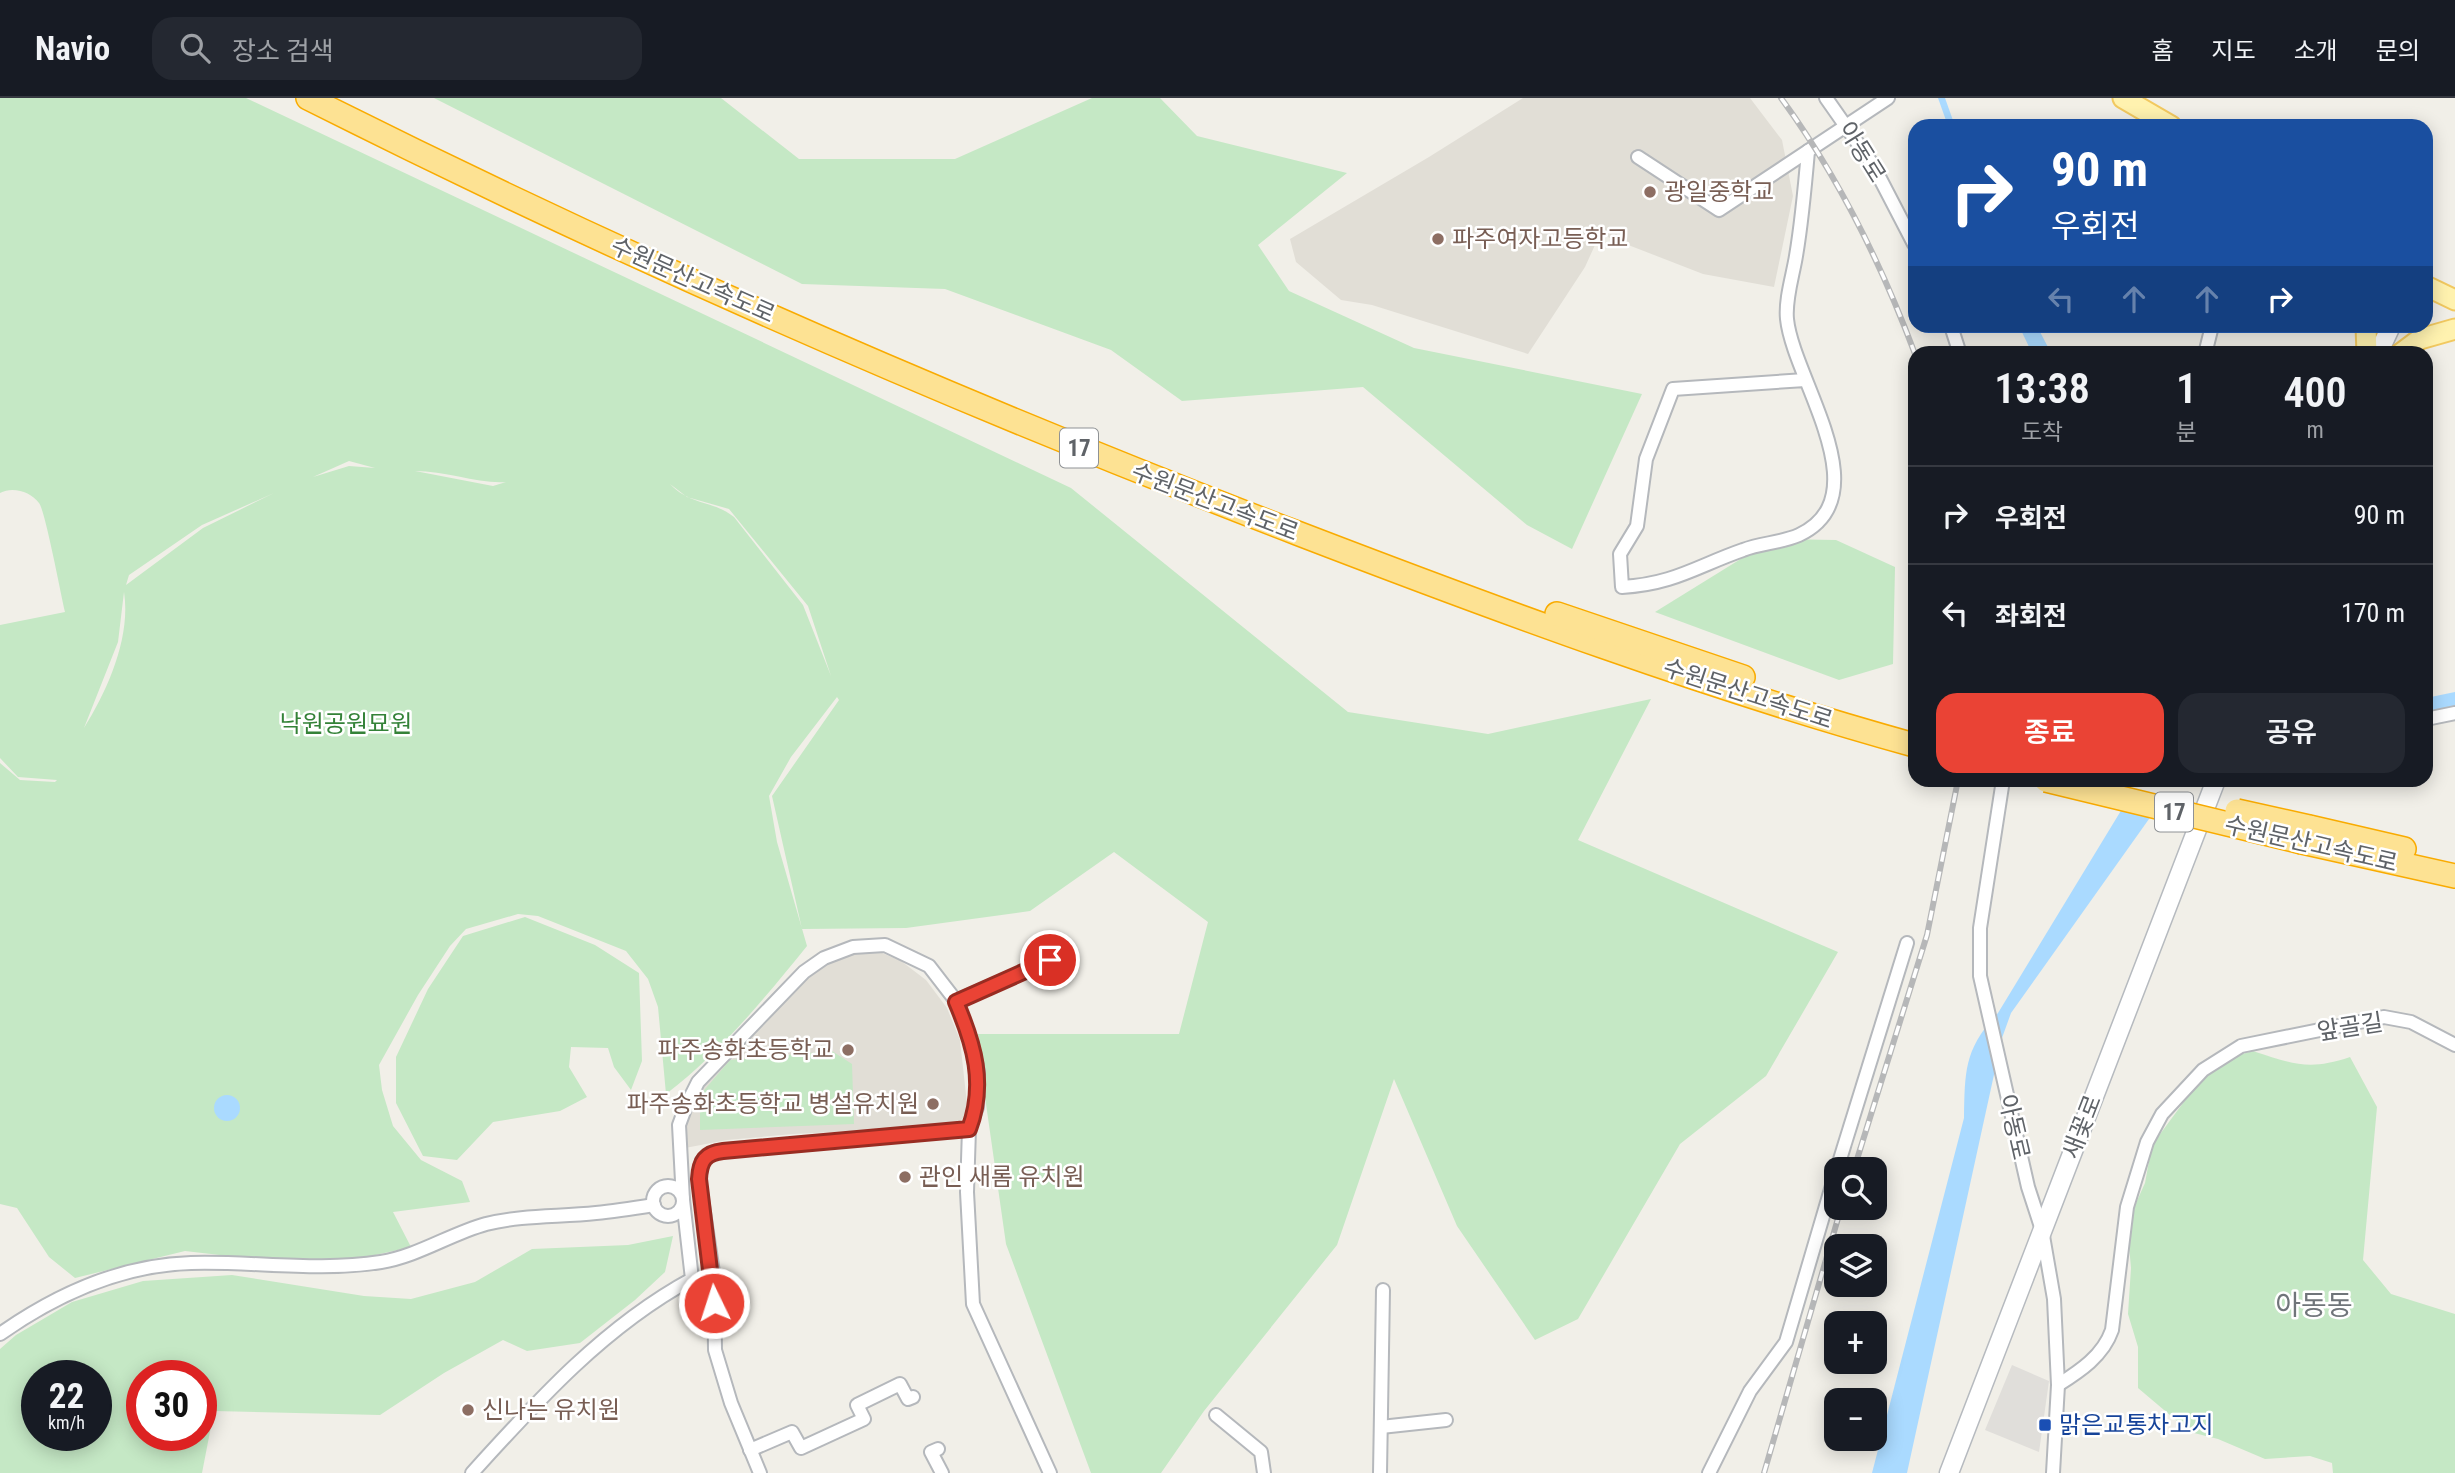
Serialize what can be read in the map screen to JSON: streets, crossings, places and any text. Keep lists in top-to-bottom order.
{
  "streets": {
    "highway": ["수원문산고속도로", "17"],
    "street": ["아동로", "앞골길", "새꽃로"]
  },
  "crossings": [
    ["아동로", "앞골길"],
    ["아동로", "새꽃로"]
  ],
  "districts": ["아동동"],
  "parks": ["낙원공원묘원"],
  "places": {
    "other": [
      "광일중학교",
      "파주여자고등학교",
      "파주송화초등학교",
      "파주송화초등학교 병설유치원",
      "관인 새롬 유치원",
      "신나는 유치원"
    ],
    "transit": ["맑은교통차고지"]
  },
  "page": {
    "header": "Navio",
    "search": "장소 검색",
    "nav": [
      "홈",
      "지도",
      "소개",
      "문의"
    ],
    "turn": ["90 m", "우회전"],
    "eta": [
      "13:38",
      "도착",
      "1",
      "분",
      "400",
      "m"
    ],
    "list": [
      {
        "name": "우회전",
        "value": "90 m"
      },
      {
        "name": "좌회전",
        "value": "170 m"
      }
    ],
    "buttons": ["종료", "공유"],
    "map_buttons": ["+", "−"],
    "speed": "22 km/h",
    "limit": "30"
  }
}
